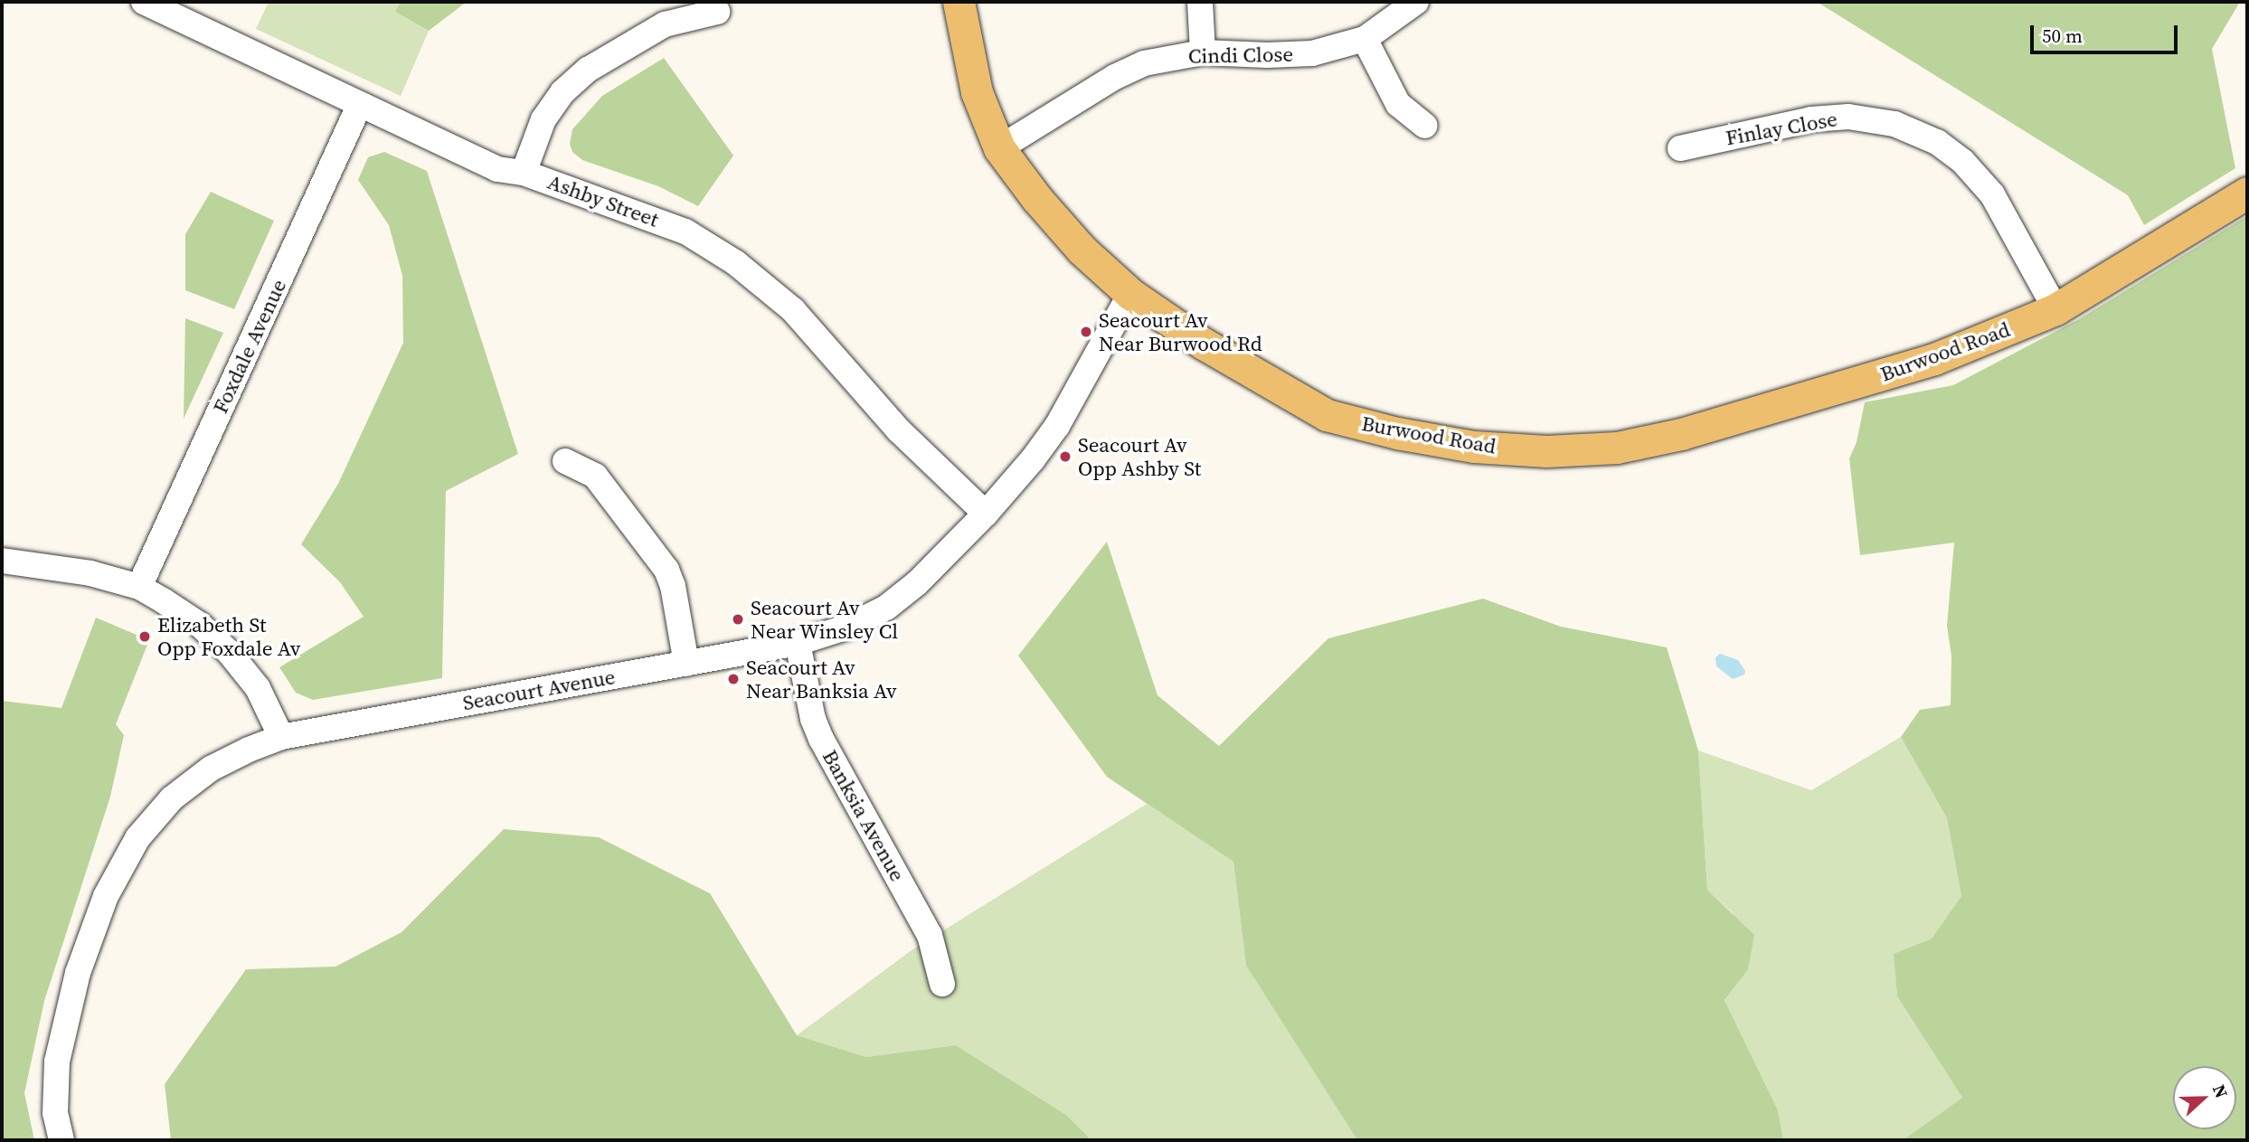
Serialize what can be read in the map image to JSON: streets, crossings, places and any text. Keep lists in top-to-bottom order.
{
  "streets": {
    "main road": ["Burwood Road"],
    "street": [
      "Cindi Close",
      "Finlay Close",
      "Ashby Street",
      "Foxdale Avenue",
      "Seacourt Avenue",
      "Banksia Avenue"
    ]
  },
  "crossings": [
    ["Cindi Close", "Burwood Road"],
    ["Finlay Close", "Burwood Road"],
    ["Ashby Street", "Foxdale Avenue"],
    ["Ashby Street", "Seacourt Avenue"],
    ["Burwood Road", "Seacourt Avenue"],
    ["Seacourt Avenue", "Banksia Avenue"]
  ],
  "places": [
    "Seacourt Av Near Burwood Rd",
    "Seacourt Av Opp Ashby St",
    "Seacourt Av Near Winsley Cl",
    "Elizabeth St Opp Foxdale Av",
    "Seacourt Av Near Banksia Av"
  ],
  "scale_bar": "50 m",
  "north": "right"
}
